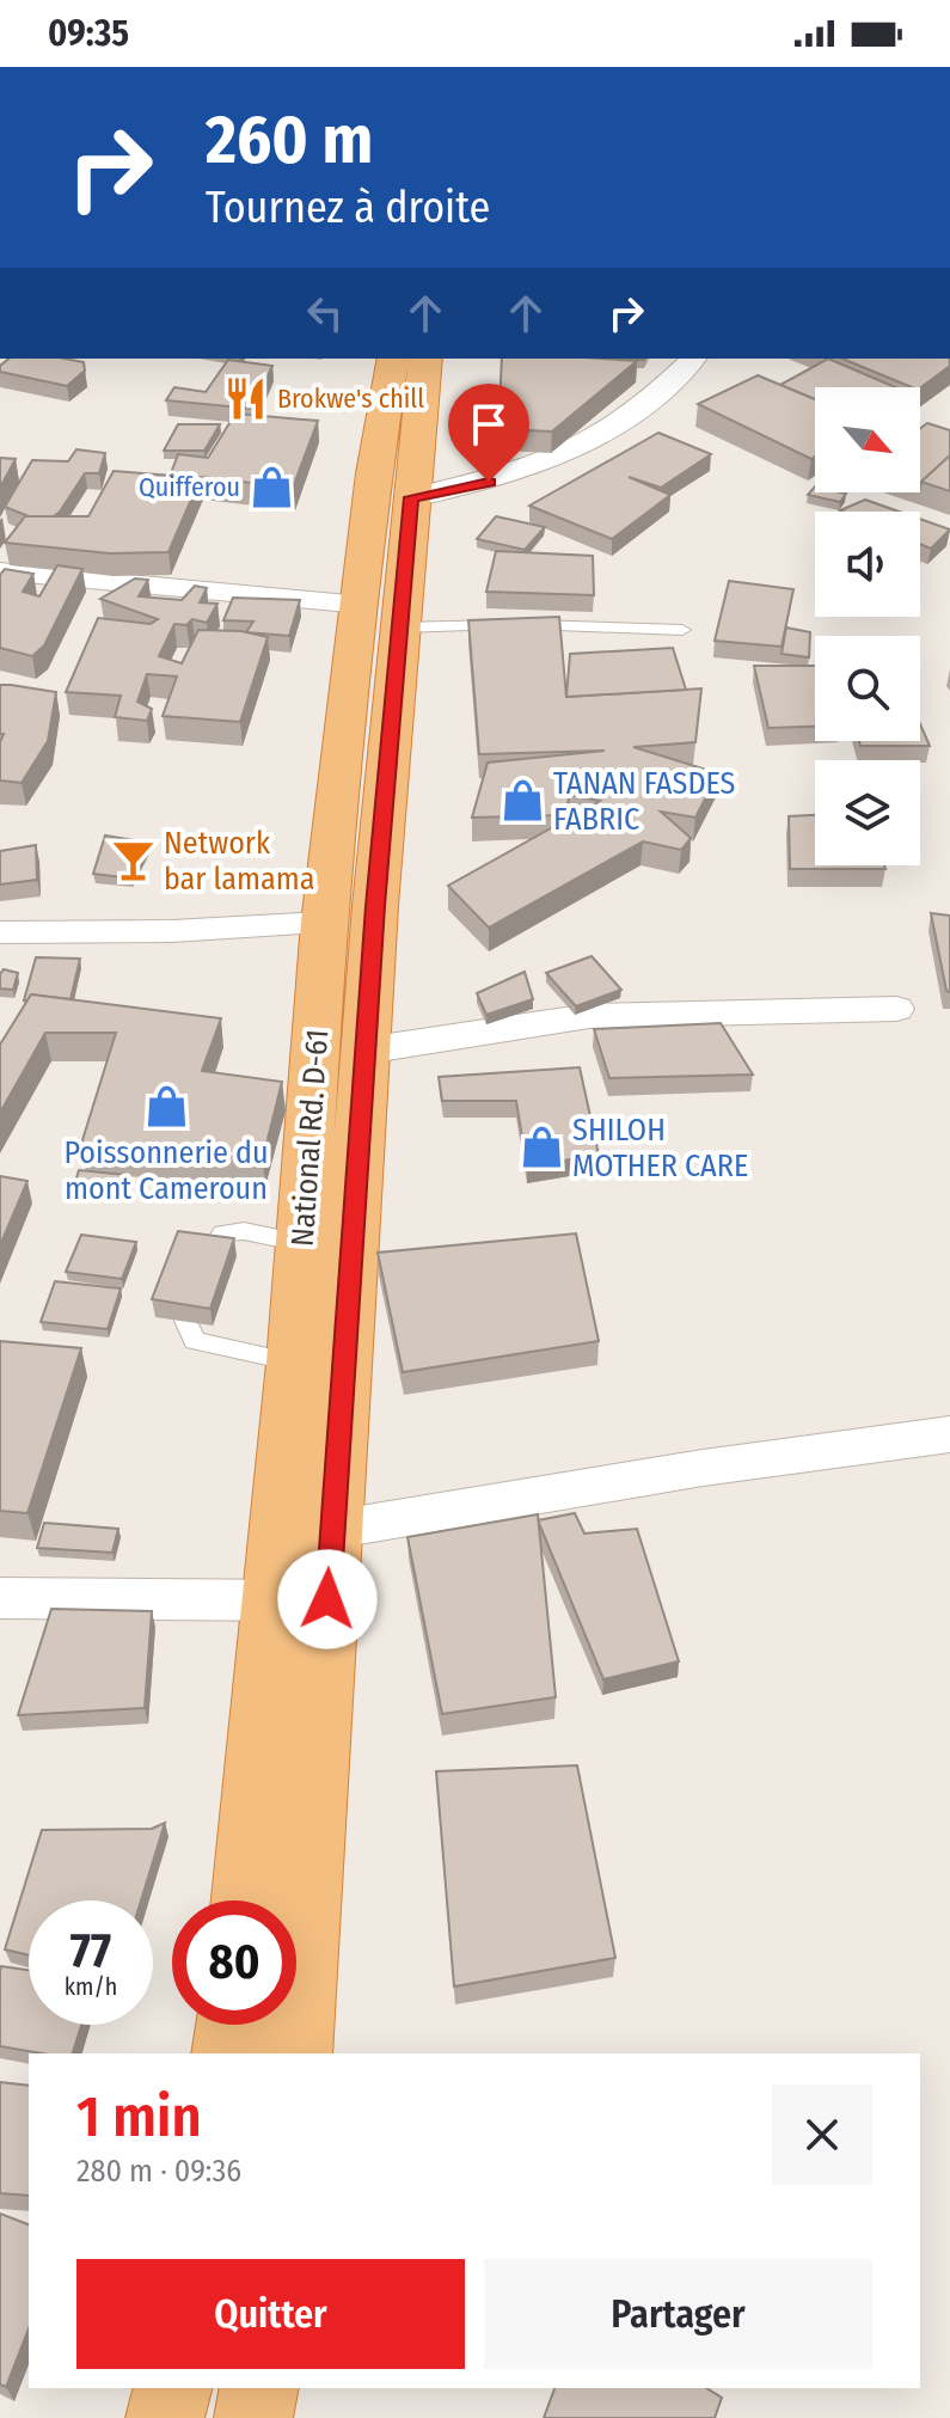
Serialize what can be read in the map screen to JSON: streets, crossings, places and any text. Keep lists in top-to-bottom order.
{
  "streets": {
    "highway": ["National Rd. D-61"]
  },
  "places": {
    "restaurant": ["Brokwe's chill"],
    "shop": [
      "Quifferou",
      "TANAN FASDES FABRIC",
      "Poissonnerie du mont Cameroun",
      "SHILOH MOTHER CARE"
    ],
    "bar": ["Network bar lamama"]
  },
  "north": "bottom right",
  "page": {
    "status": "09:35",
    "turn": ["260 m", "Tournez à droite"],
    "speed": "77 km/h",
    "limit": "80",
    "heading": ["1 min", "280 m · 09:36"],
    "buttons": ["Quitter", "Partager"]
  }
}
